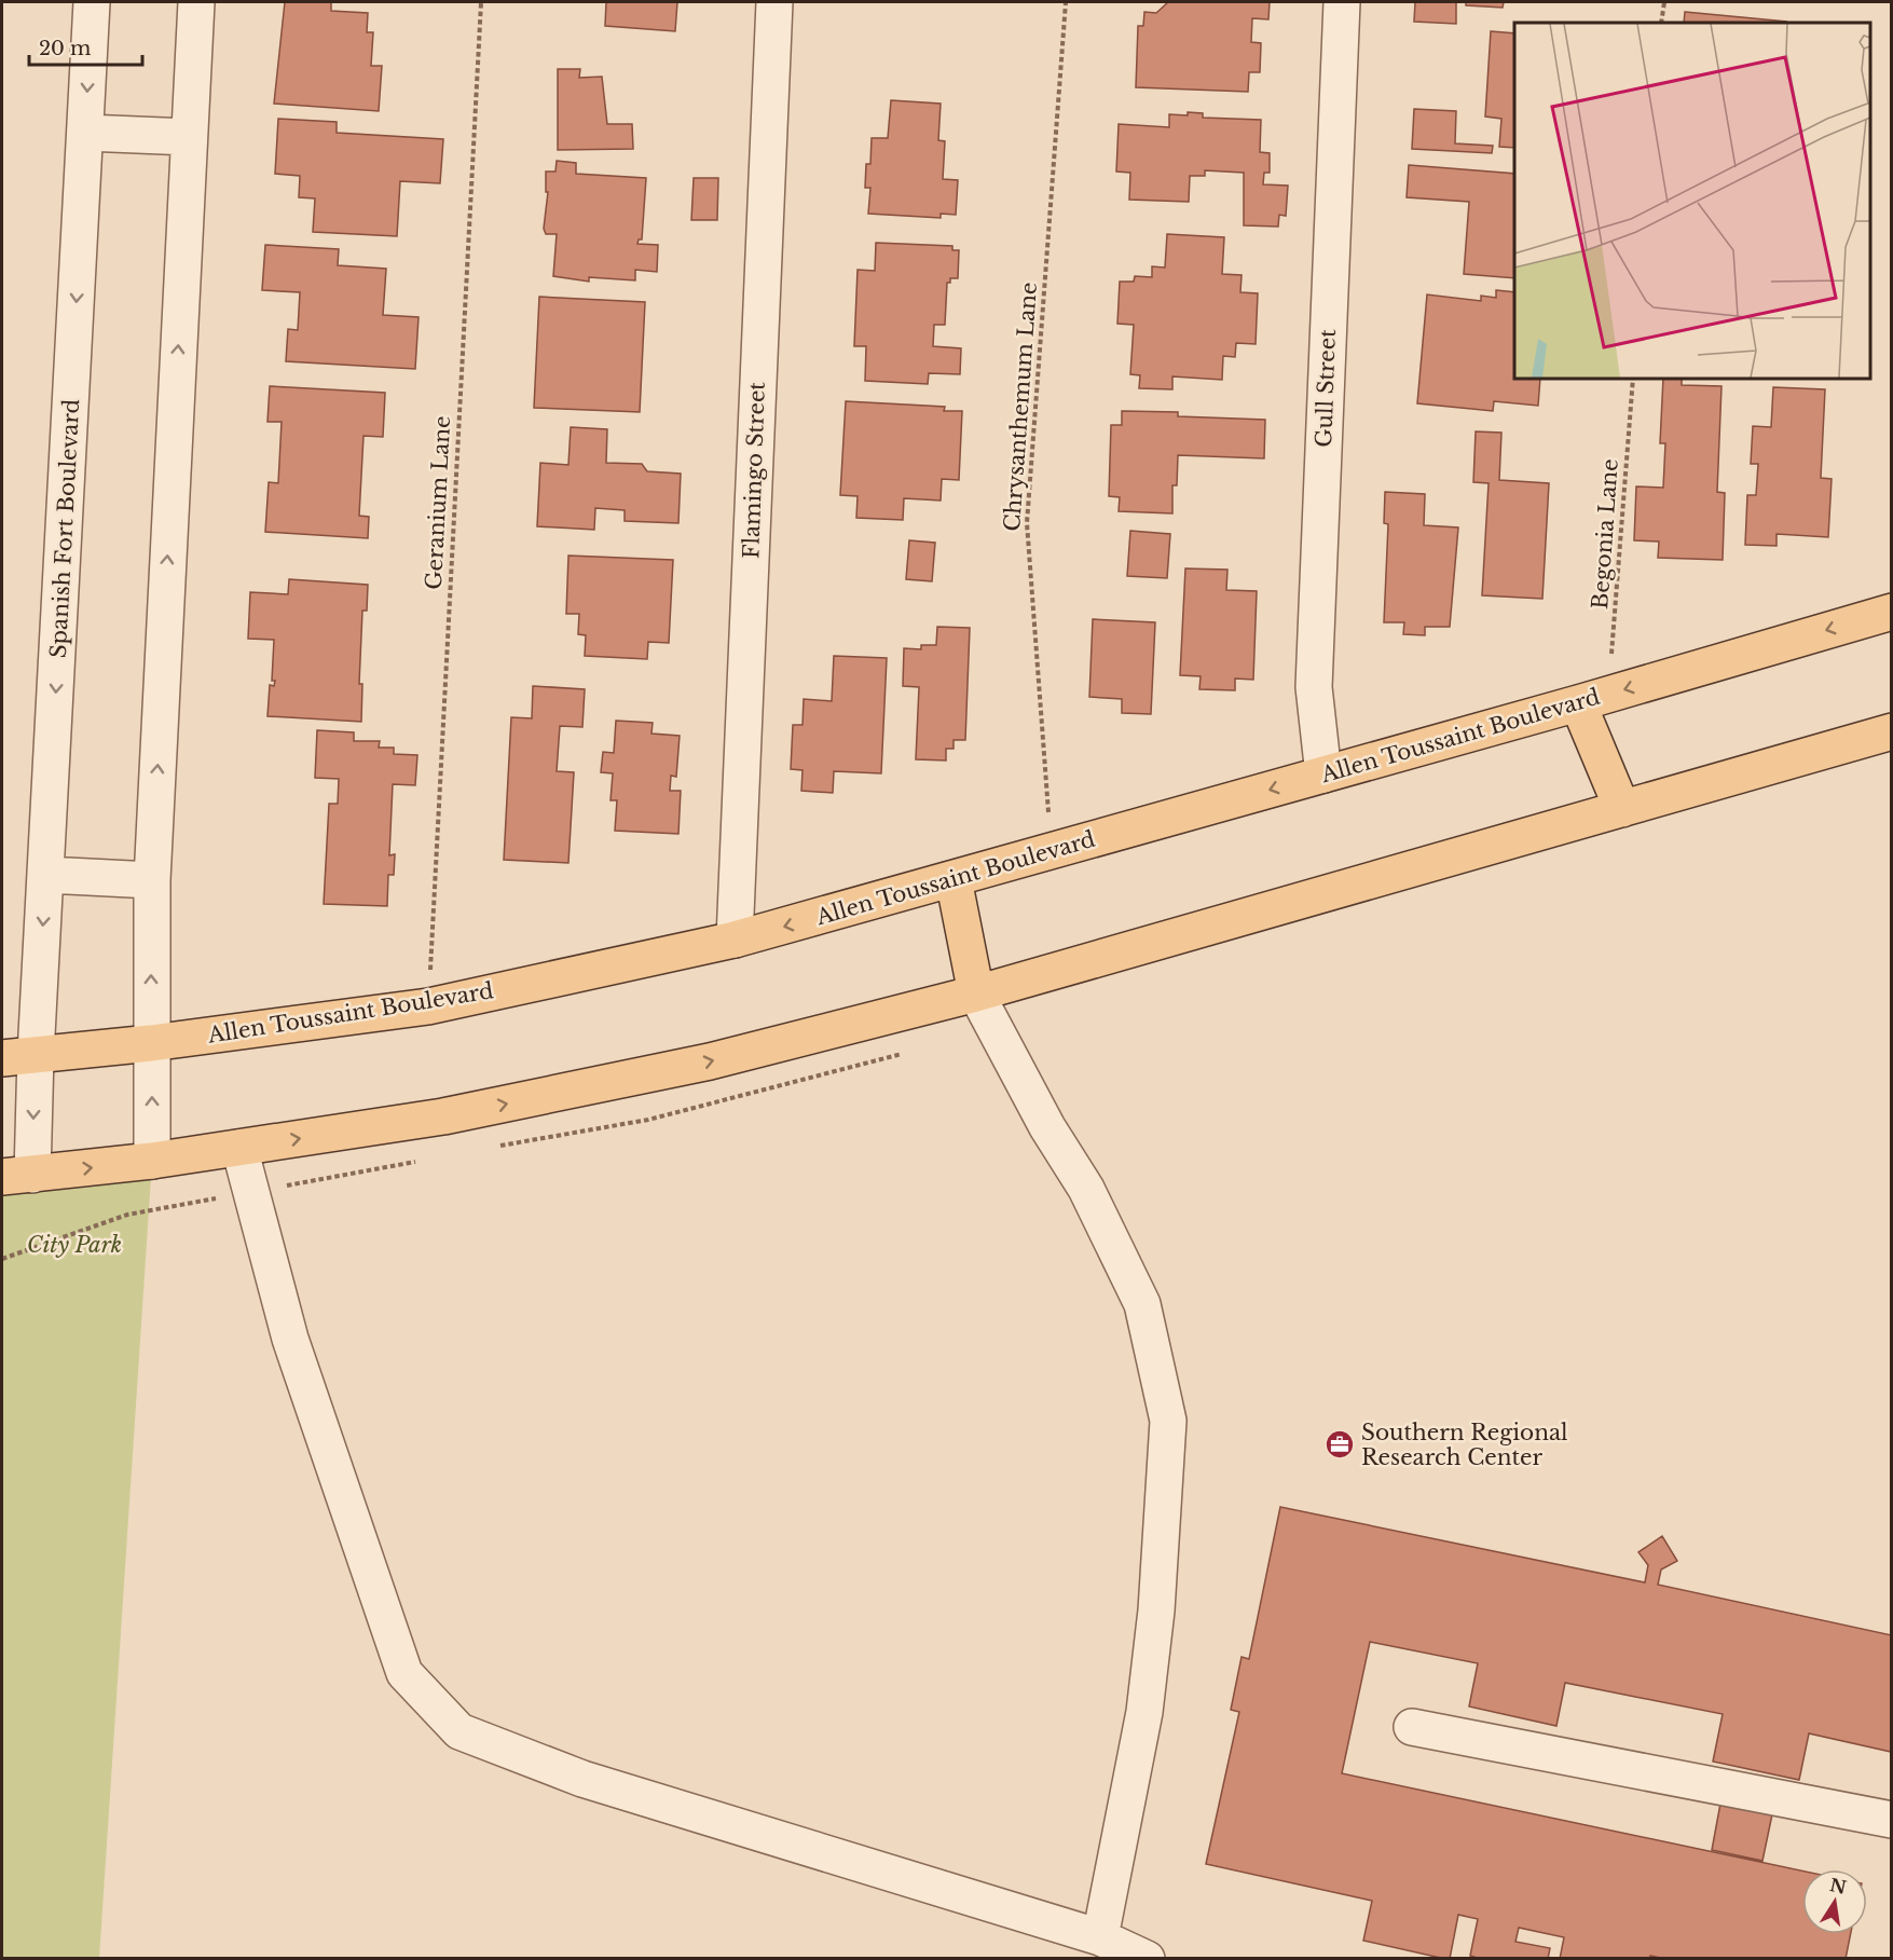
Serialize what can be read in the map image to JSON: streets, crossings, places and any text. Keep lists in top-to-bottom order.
{
  "streets": {
    "main road": ["Allen Toussaint Boulevard"],
    "street": ["Gull Street", "Flamingo Street", "Spanish Fort Boulevard"],
    "path": ["Chrysanthemum Lane", "Geranium Lane", "Begonia Lane"]
  },
  "crossings": [
    ["Gull Street", "Allen Toussaint Boulevard"],
    ["Chrysanthemum Lane", "Allen Toussaint Boulevard"],
    ["Flamingo Street", "Allen Toussaint Boulevard"],
    ["Geranium Lane", "Allen Toussaint Boulevard"],
    ["Spanish Fort Boulevard", "Allen Toussaint Boulevard"],
    ["Begonia Lane", "Allen Toussaint Boulevard"]
  ],
  "parks": ["City Park"],
  "places": {
    "office": ["Southern Regional Research Center"]
  },
  "scale_bar": "20 m",
  "north": "top"
}
